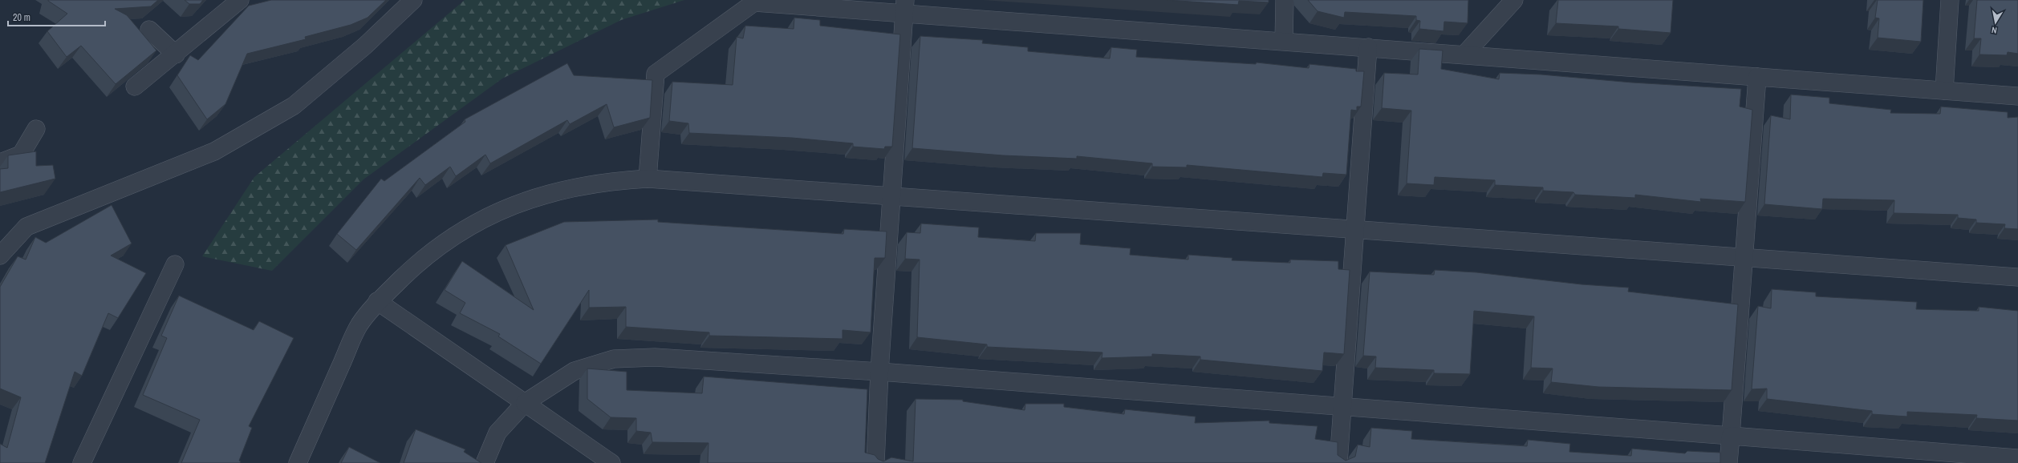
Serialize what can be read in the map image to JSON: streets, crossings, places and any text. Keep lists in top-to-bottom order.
{
  "scale_bar": "20 m",
  "north": "bottom"
}
